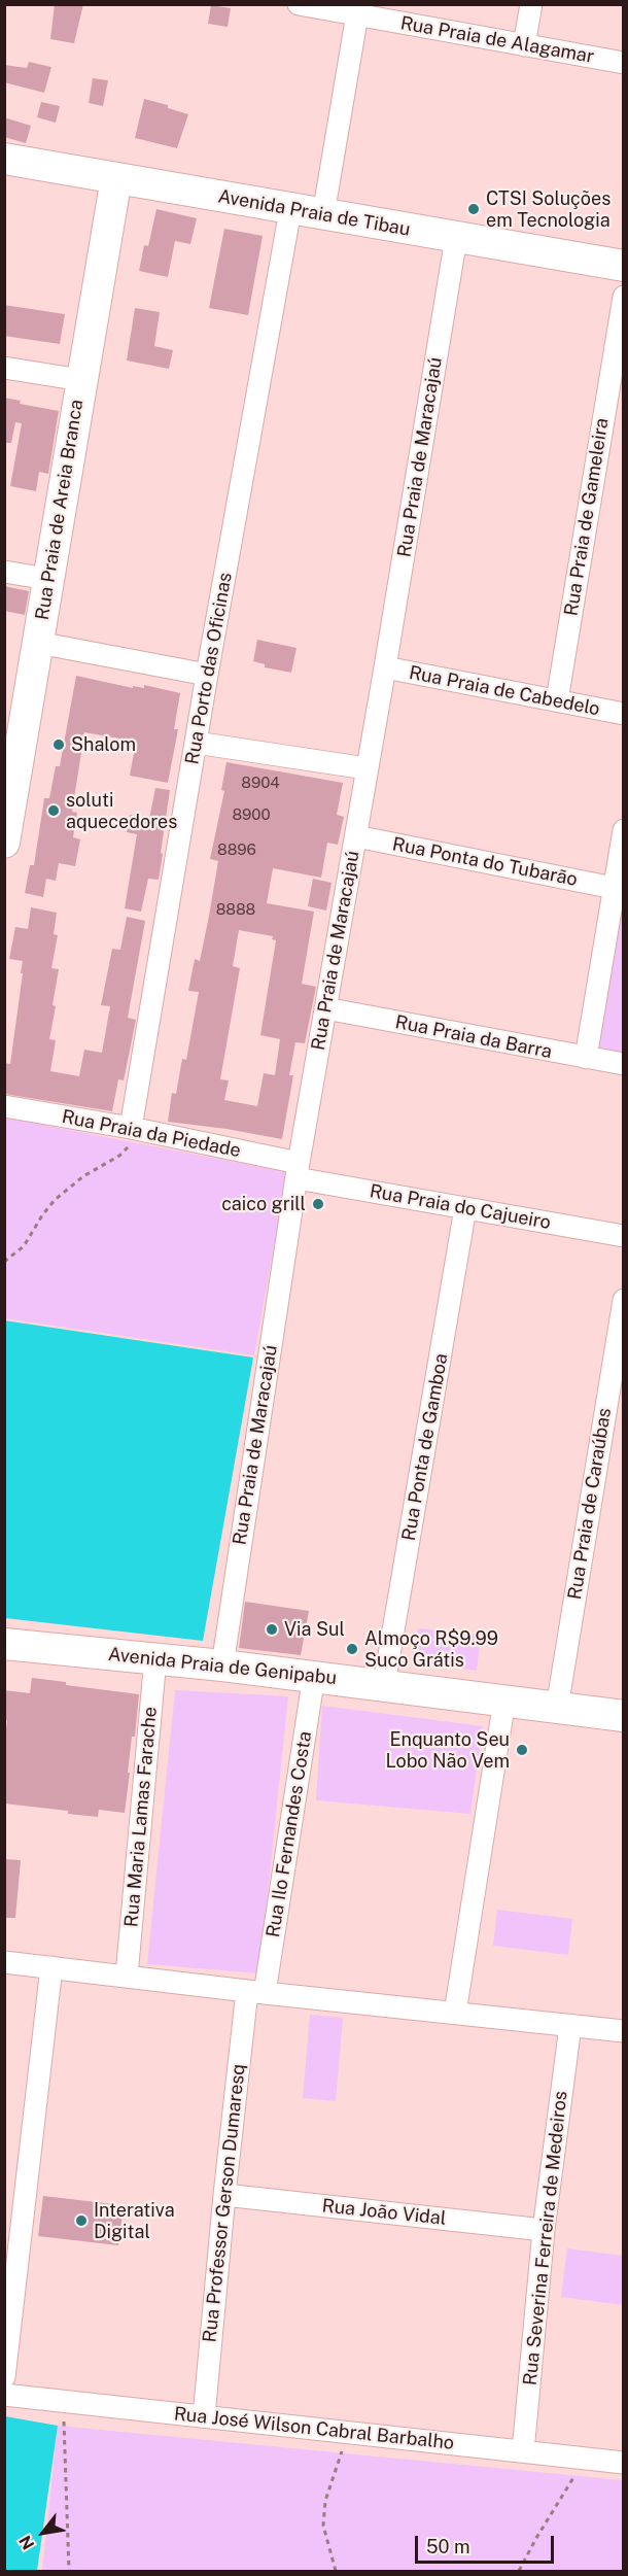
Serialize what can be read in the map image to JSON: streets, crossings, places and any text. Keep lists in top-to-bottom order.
{
  "streets": {
    "main road": ["Avenida Praia de Tibau", "Rua Praia de Areia Branca", "Avenida Praia de Genipabu"],
    "street": [
      "Rua Praia de Alagamar",
      "Rua Praia de Maracajaú",
      "Rua Praia de Gameleira",
      "Rua Porto das Oficinas",
      "Rua Praia de Cabedelo",
      "Rua Ponta do Tubarão",
      "Rua Praia da Barra",
      "Rua Praia da Piedade",
      "Rua Praia do Cajueiro",
      "Rua Ponta de Gamboa",
      "Rua Praia de Caraúbas",
      "Rua Maria Lamas Farache",
      "Rua Ilo Fernandes Costa",
      "Rua Professor Gerson Dumaresq",
      "Rua João Vidal",
      "Rua Severina Ferreira de Medeiros",
      "Rua José Wilson Cabral Barbalho"
    ]
  },
  "crossings": [
    ["Avenida Praia de Tibau", "Rua Praia de Maracajaú"],
    ["Avenida Praia de Tibau", "Rua Praia de Areia Branca"],
    ["Avenida Praia de Tibau", "Rua Porto das Oficinas"],
    ["Rua Praia de Maracajaú", "Rua Praia de Cabedelo"],
    ["Rua Praia de Maracajaú", "Rua Ponta do Tubarão"],
    ["Rua Praia de Maracajaú", "Rua Praia da Barra"],
    ["Rua Praia de Maracajaú", "Rua Praia da Piedade"],
    ["Rua Praia de Maracajaú", "Rua Praia do Cajueiro"],
    ["Rua Praia de Maracajaú", "Avenida Praia de Genipabu"],
    ["Rua Praia de Gameleira", "Rua Praia de Cabedelo"],
    ["Rua Porto das Oficinas", "Rua Praia da Piedade"],
    ["Rua Praia da Piedade", "Rua Praia do Cajueiro"],
    ["Rua Praia do Cajueiro", "Rua Ponta de Gamboa"],
    ["Rua Ponta de Gamboa", "Avenida Praia de Genipabu"],
    ["Rua Praia de Caraúbas", "Avenida Praia de Genipabu"],
    ["Avenida Praia de Genipabu", "Rua Maria Lamas Farache"],
    ["Avenida Praia de Genipabu", "Rua Ilo Fernandes Costa"],
    ["Rua Ilo Fernandes Costa", "Rua Professor Gerson Dumaresq"],
    ["Rua Professor Gerson Dumaresq", "Rua João Vidal"],
    ["Rua Professor Gerson Dumaresq", "Rua José Wilson Cabral Barbalho"],
    ["Rua João Vidal", "Rua Severina Ferreira de Medeiros"],
    ["Rua Severina Ferreira de Medeiros", "Rua José Wilson Cabral Barbalho"]
  ],
  "places": [
    "CTSI Soluções em Tecnologia",
    "Shalom",
    "soluti aquecedores",
    "caico grill",
    "Via Sul",
    "Almoço R$9.99 Suco Grátis",
    "Enquanto Seu Lobo Não Vem",
    "Interativa Digital"
  ],
  "house_numbers": [
    "8904",
    "8900",
    "8896",
    "8888"
  ],
  "scale_bar": "50 m",
  "north": "bottom left"
}
